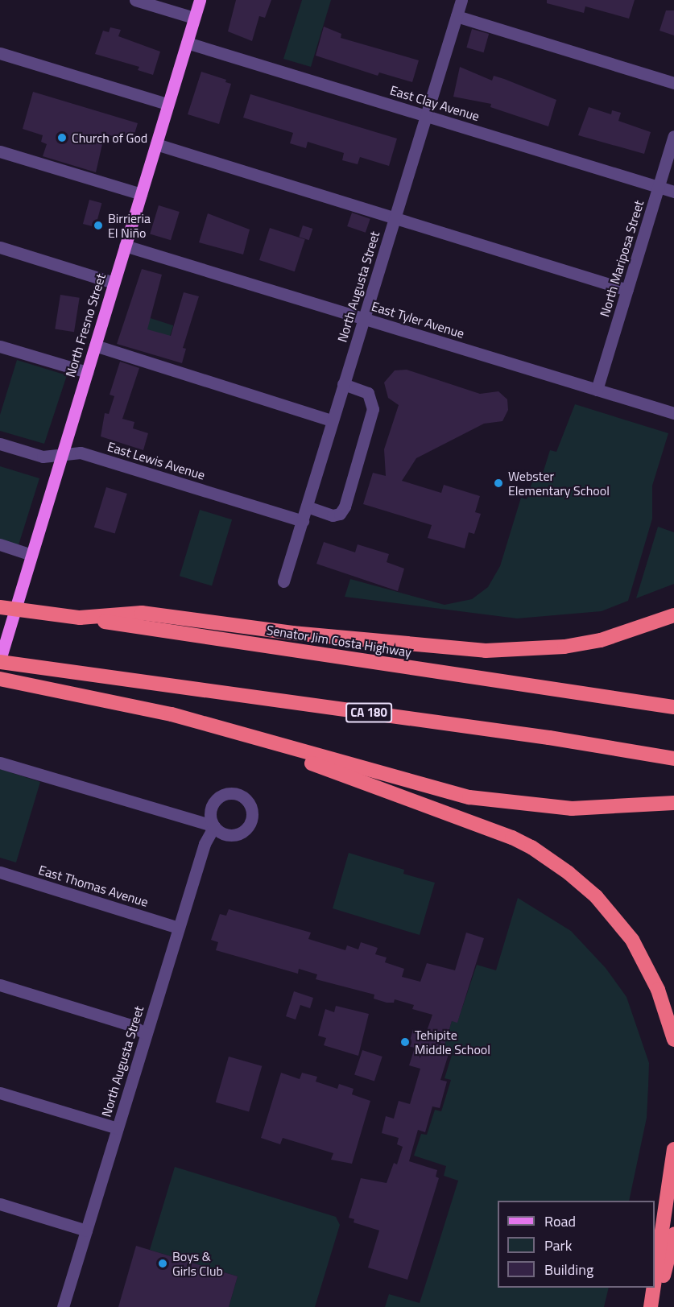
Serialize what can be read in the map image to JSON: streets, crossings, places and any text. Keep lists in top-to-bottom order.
{
  "streets": {
    "highway": ["Senator Jim Costa Highway", "CA 180"],
    "main road": ["North Fresno Street"],
    "street": [
      "East Clay Avenue",
      "North Mariposa Street",
      "North Augusta Street",
      "East Tyler Avenue",
      "East Lewis Avenue",
      "East Thomas Avenue"
    ]
  },
  "crossings": [
    ["East Clay Avenue", "North Mariposa Street"],
    ["East Clay Avenue", "North Augusta Street"],
    ["East Clay Avenue", "North Fresno Street"],
    ["North Mariposa Street", "East Tyler Avenue"],
    ["North Augusta Street", "East Tyler Avenue"],
    ["North Augusta Street", "East Lewis Avenue"],
    ["North Augusta Street", "East Thomas Avenue"],
    ["East Tyler Avenue", "North Fresno Street"],
    ["North Fresno Street", "East Lewis Avenue"],
    ["North Fresno Street", "CA 180"]
  ],
  "places": [
    "Church of God",
    "Birrieria El Niño",
    "Webster Elementary School",
    "Tehipite Middle School",
    "Boys & Girls Club"
  ],
  "legend": ["Road", "Park", "Building"]
}
